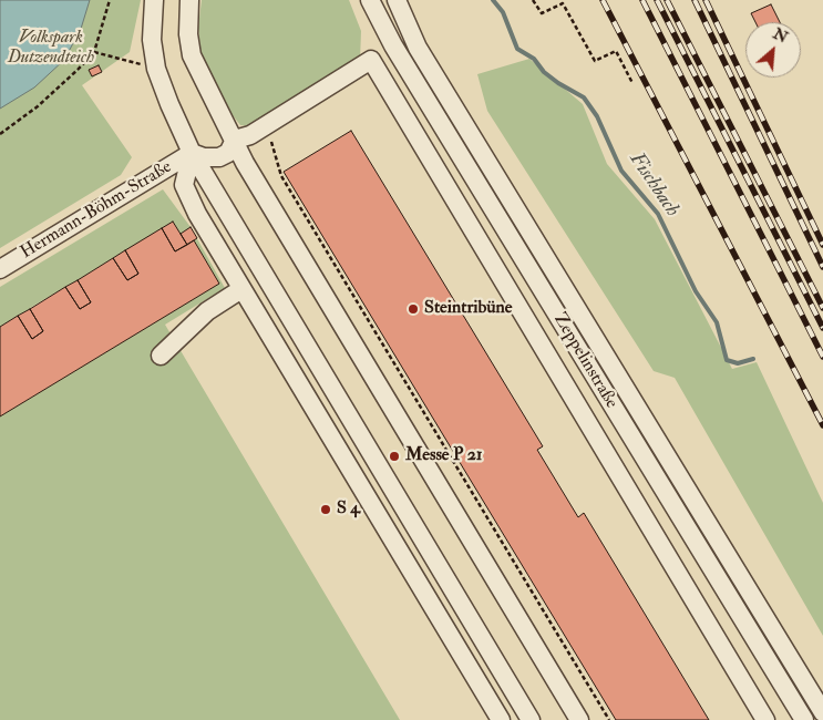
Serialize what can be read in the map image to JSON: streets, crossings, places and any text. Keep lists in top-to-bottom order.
{
  "streets": {
    "street": ["Hermann-Böhm-Straße", "Zeppelinstraße"]
  },
  "water": ["Fischbach"],
  "parks": ["Volkspark Dutzendteich"],
  "places": ["Steintribüne", "Messe P 21", "S 4"],
  "north": "top right"
}
